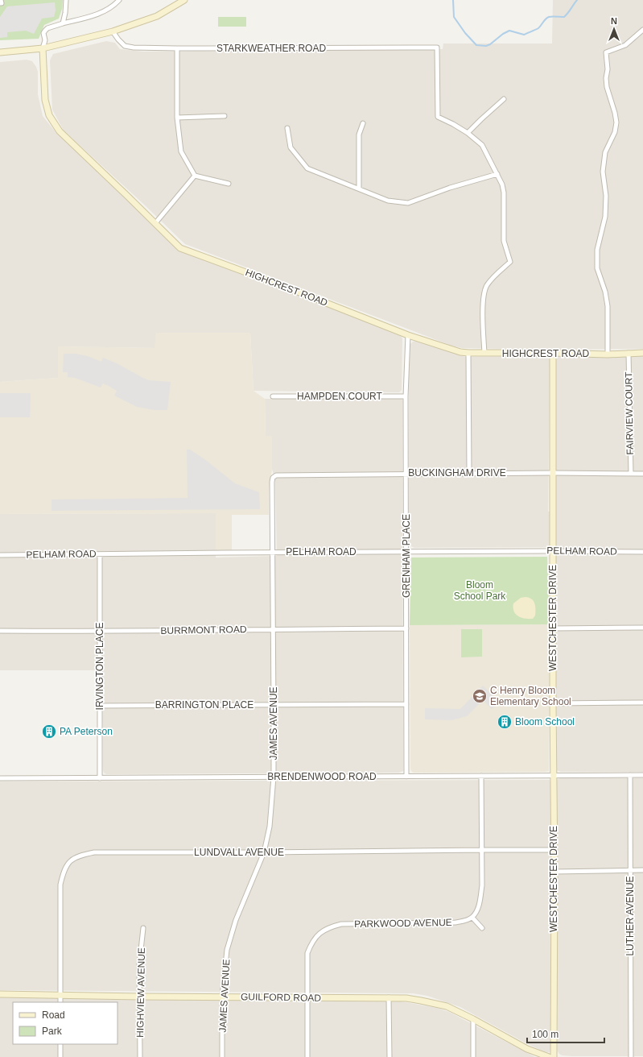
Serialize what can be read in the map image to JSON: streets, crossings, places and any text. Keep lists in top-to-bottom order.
{
  "streets": {
    "street": [
      "STARKWEATHER ROAD",
      "HIGHCREST ROAD",
      "HAMPDEN COURT",
      "FAIRVIEW COURT",
      "BUCKINGHAM DRIVE",
      "PELHAM ROAD",
      "GRENHAM PLACE",
      "WESTCHESTER DRIVE",
      "BURRMONT ROAD",
      "IRVINGTON PLACE",
      "BARRINGTON PLACE",
      "JAMES AVENUE",
      "BRENDENWOOD ROAD",
      "LUNDVALL AVENUE",
      "LUTHER AVENUE",
      "PARKWOOD AVENUE",
      "HIGHVIEW AVENUE",
      "GUILFORD ROAD"
    ]
  },
  "crossings": [
    ["HIGHCREST ROAD", "FAIRVIEW COURT"],
    ["HIGHCREST ROAD", "GRENHAM PLACE"],
    ["HIGHCREST ROAD", "WESTCHESTER DRIVE"],
    ["HAMPDEN COURT", "GRENHAM PLACE"],
    ["FAIRVIEW COURT", "BUCKINGHAM DRIVE"],
    ["BUCKINGHAM DRIVE", "GRENHAM PLACE"],
    ["BUCKINGHAM DRIVE", "WESTCHESTER DRIVE"],
    ["BUCKINGHAM DRIVE", "JAMES AVENUE"],
    ["PELHAM ROAD", "GRENHAM PLACE"],
    ["PELHAM ROAD", "WESTCHESTER DRIVE"],
    ["PELHAM ROAD", "IRVINGTON PLACE"],
    ["PELHAM ROAD", "JAMES AVENUE"],
    ["GRENHAM PLACE", "BURRMONT ROAD"],
    ["GRENHAM PLACE", "BARRINGTON PLACE"],
    ["GRENHAM PLACE", "BRENDENWOOD ROAD"],
    ["WESTCHESTER DRIVE", "BRENDENWOOD ROAD"],
    ["WESTCHESTER DRIVE", "LUNDVALL AVENUE"],
    ["BURRMONT ROAD", "IRVINGTON PLACE"],
    ["BURRMONT ROAD", "JAMES AVENUE"],
    ["IRVINGTON PLACE", "BARRINGTON PLACE"],
    ["IRVINGTON PLACE", "BRENDENWOOD ROAD"],
    ["BARRINGTON PLACE", "JAMES AVENUE"],
    ["JAMES AVENUE", "BRENDENWOOD ROAD"],
    ["JAMES AVENUE", "LUNDVALL AVENUE"],
    ["JAMES AVENUE", "GUILFORD ROAD"],
    ["BRENDENWOOD ROAD", "LUTHER AVENUE"],
    ["LUNDVALL AVENUE", "GUILFORD ROAD"],
    ["PARKWOOD AVENUE", "GUILFORD ROAD"],
    ["HIGHVIEW AVENUE", "GUILFORD ROAD"]
  ],
  "parks": ["Bloom School Park"],
  "places": {
    "school or university": ["C Henry Bloom Elementary School"],
    "building": ["Bloom School", "PA Peterson"]
  },
  "legend": ["Road", "Park"],
  "scale_bar": "100 m",
  "north": "top"
}
